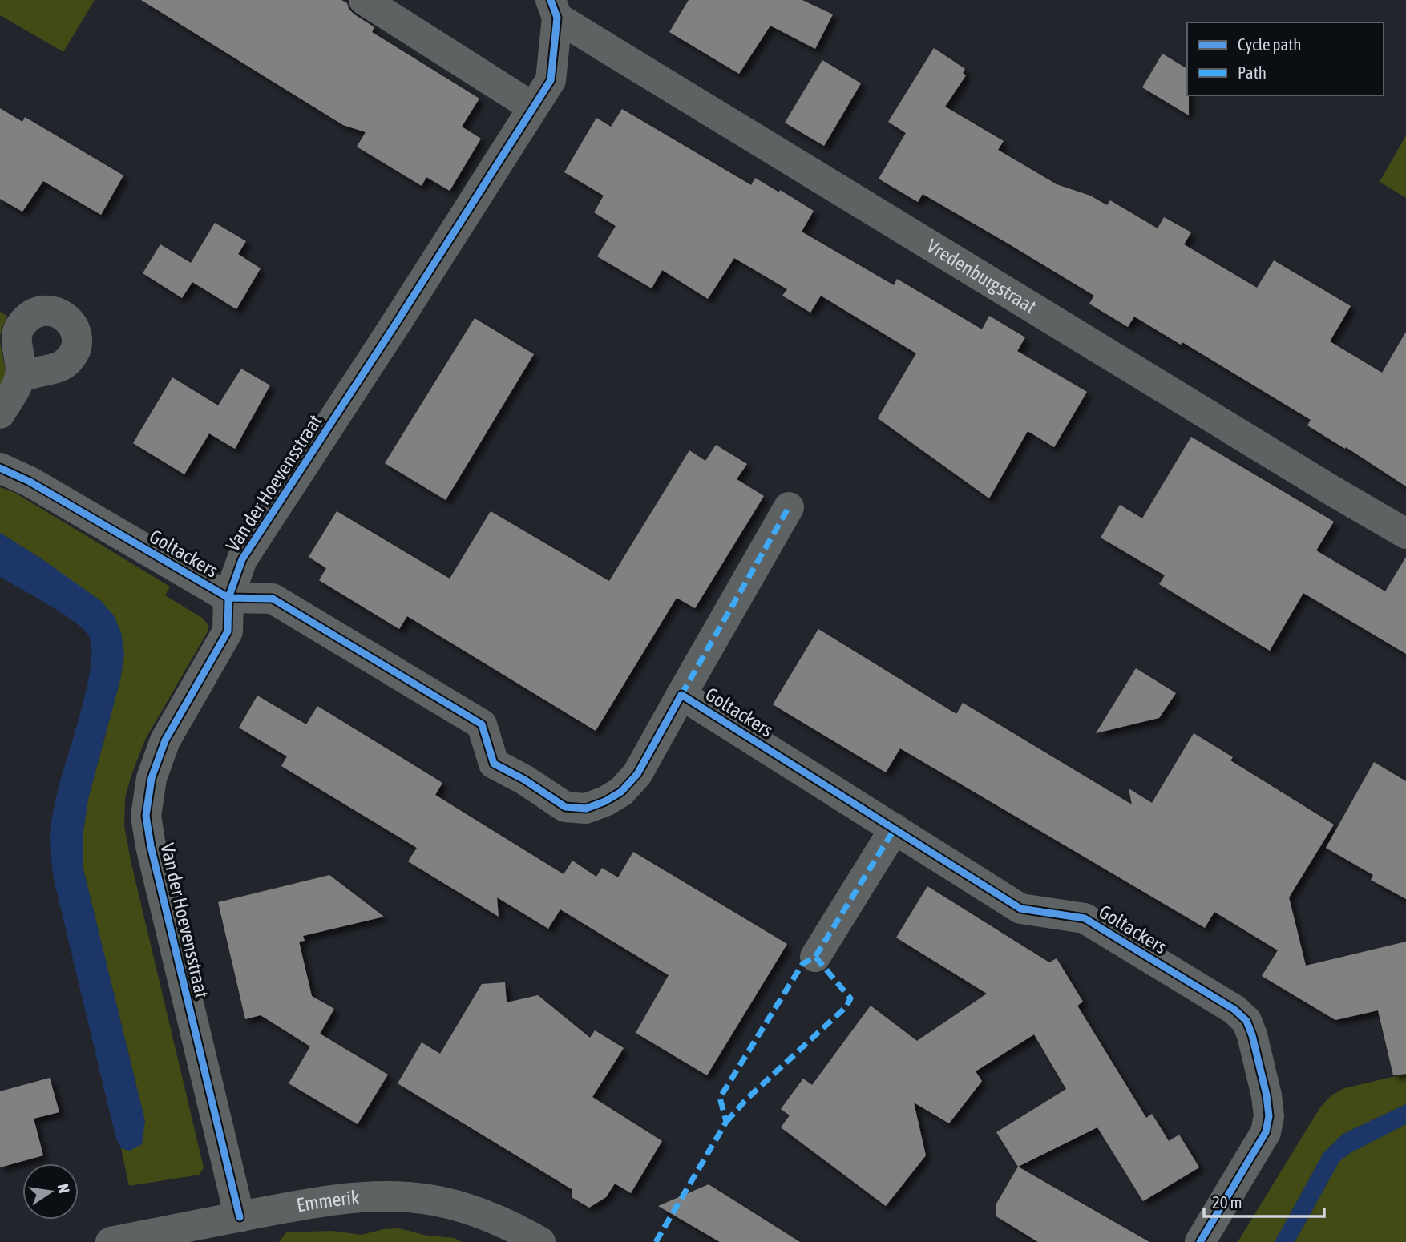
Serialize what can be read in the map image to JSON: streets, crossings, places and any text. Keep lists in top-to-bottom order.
{
  "streets": {
    "street": [
      "Vredenburgstraat",
      "Van der Hoevensstraat",
      "Goltackers",
      "Emmerik"
    ]
  },
  "crossings": [
    ["Vredenburgstraat", "Van der Hoevensstraat"],
    ["Van der Hoevensstraat", "Goltackers"],
    ["Van der Hoevensstraat", "Emmerik"]
  ],
  "legend": ["Cycle path", "Path"],
  "scale_bar": "20 m",
  "north": "right"
}
